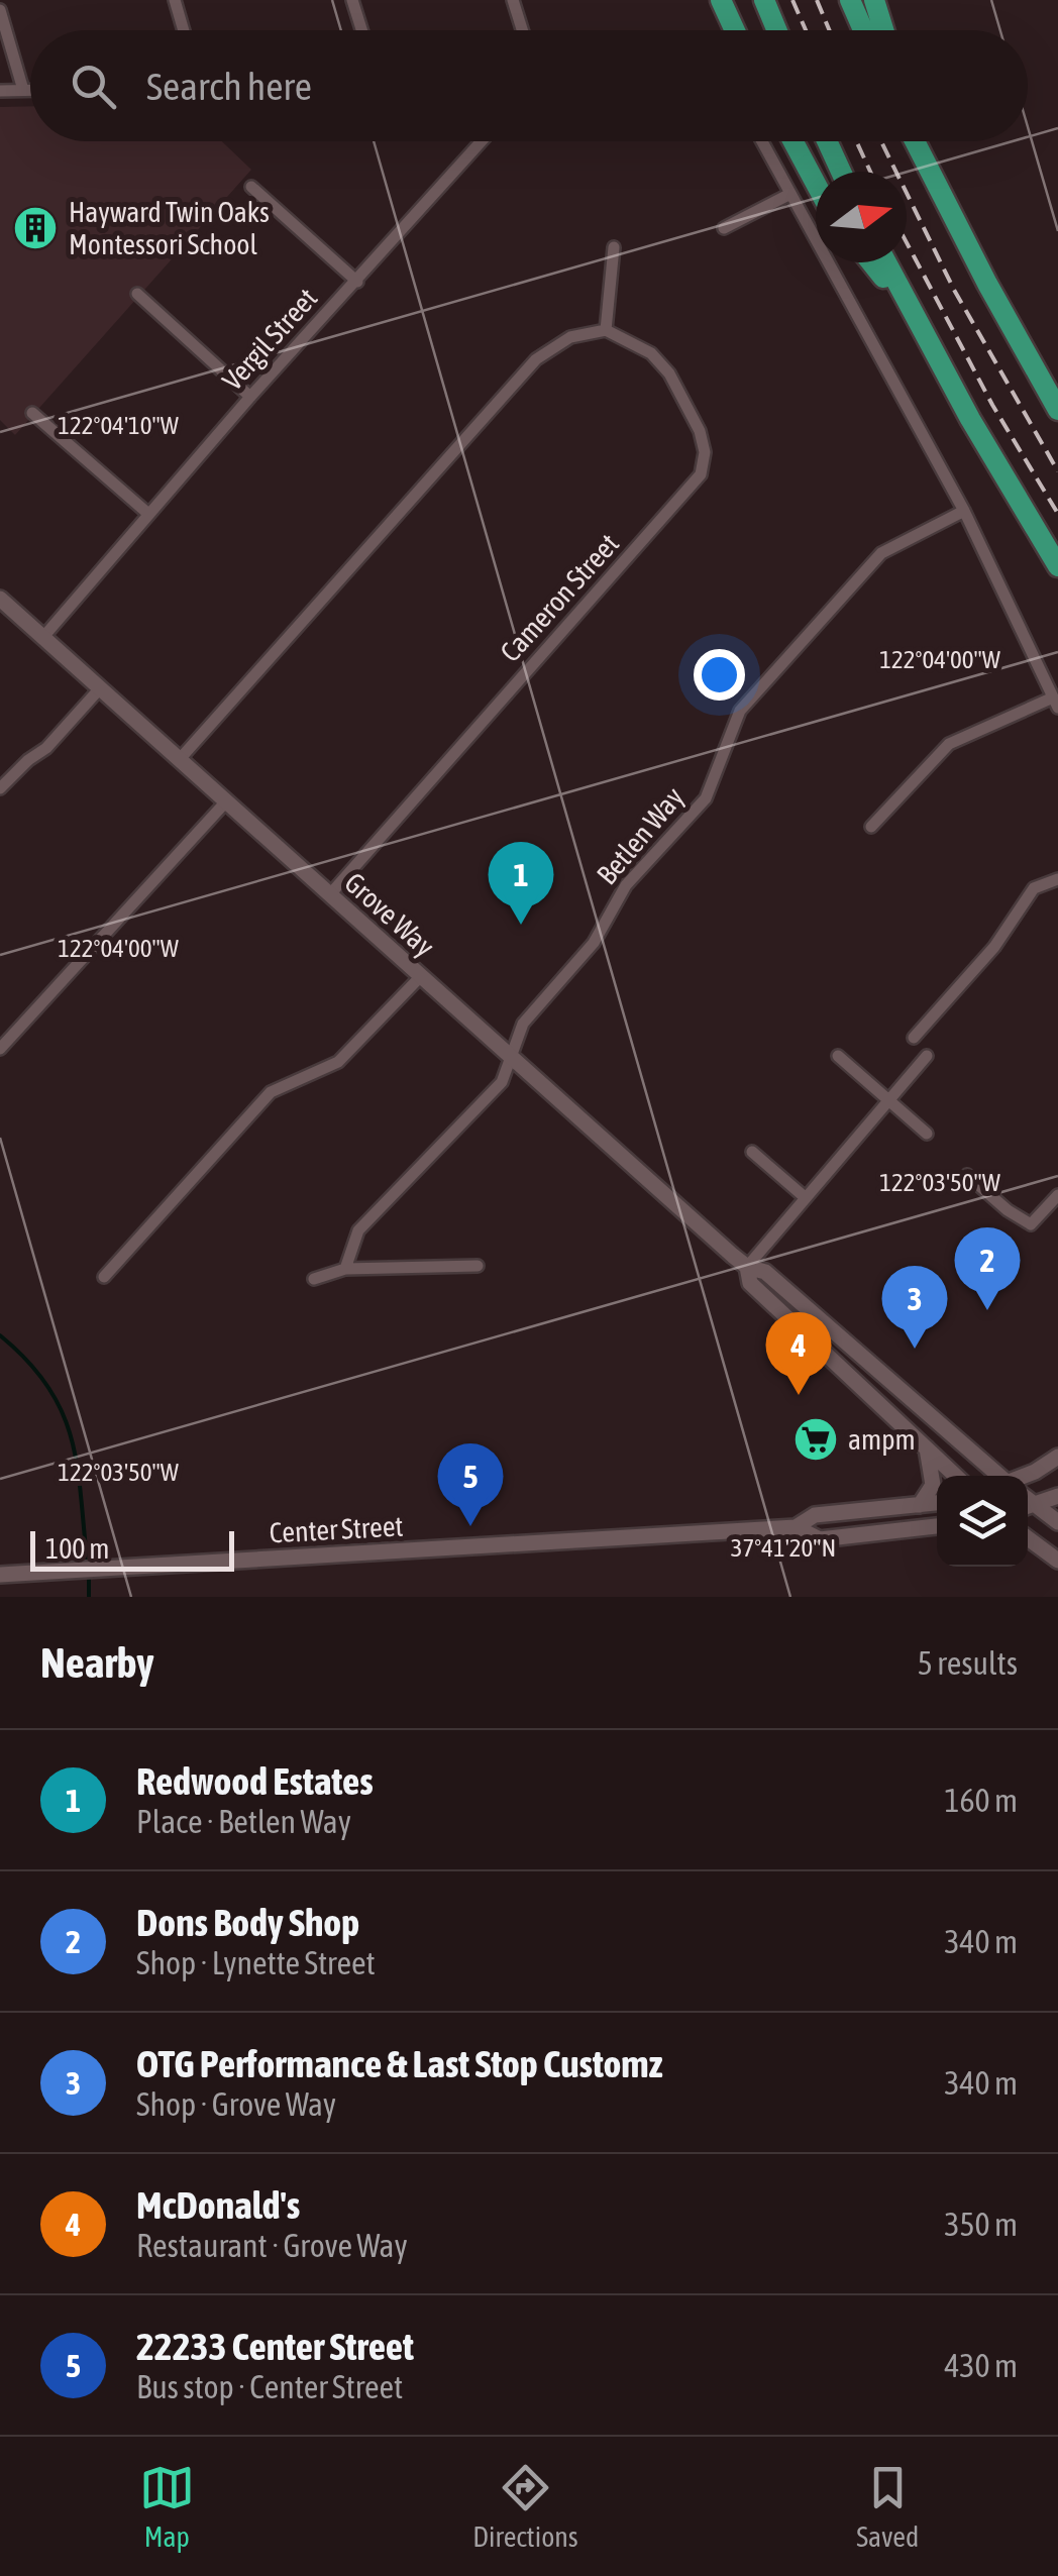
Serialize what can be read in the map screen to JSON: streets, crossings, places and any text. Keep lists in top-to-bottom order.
{
  "streets": {
    "main road": ["Grove Way", "Center Street"],
    "street": ["Vergil Street", "Cameron Street", "Betlen Way"]
  },
  "crossings": [
    ["Vergil Street", "Grove Way"],
    ["Cameron Street", "Grove Way"],
    ["Betlen Way", "Grove Way"]
  ],
  "places": {
    "building": ["Hayward Twin Oaks Montessori School"],
    "supermarket": ["ampm"]
  },
  "scale_bar": "100 m",
  "north": "right",
  "page": {
    "search": "Search here",
    "pins": [
      "1",
      "2",
      "3",
      "4",
      "5"
    ],
    "scale": "100 m",
    "heading": ["Nearby", "5 results"],
    "list": [
      {
        "mark": "1",
        "name": "Redwood Estates",
        "note": "Place · Betlen Way",
        "value": "160 m"
      },
      {
        "mark": "2",
        "name": "Dons Body Shop",
        "note": "Shop · Lynette Street",
        "value": "340 m"
      },
      {
        "mark": "3",
        "name": "OTG Performance & Last Stop Customz",
        "note": "Shop · Grove Way",
        "value": "340 m"
      },
      {
        "mark": "4",
        "name": "McDonald's",
        "note": "Restaurant · Grove Way",
        "value": "350 m"
      },
      {
        "mark": "5",
        "name": "22233 Center Street",
        "note": "Bus stop · Center Street",
        "value": "430 m"
      }
    ],
    "nav": ["Map", "Directions", "Saved"]
  },
  "coordinates": [
    "122°04'10\"W",
    "122°04'00\"W",
    "122°03'50\"W",
    "37°41'20\"N"
  ]
}
